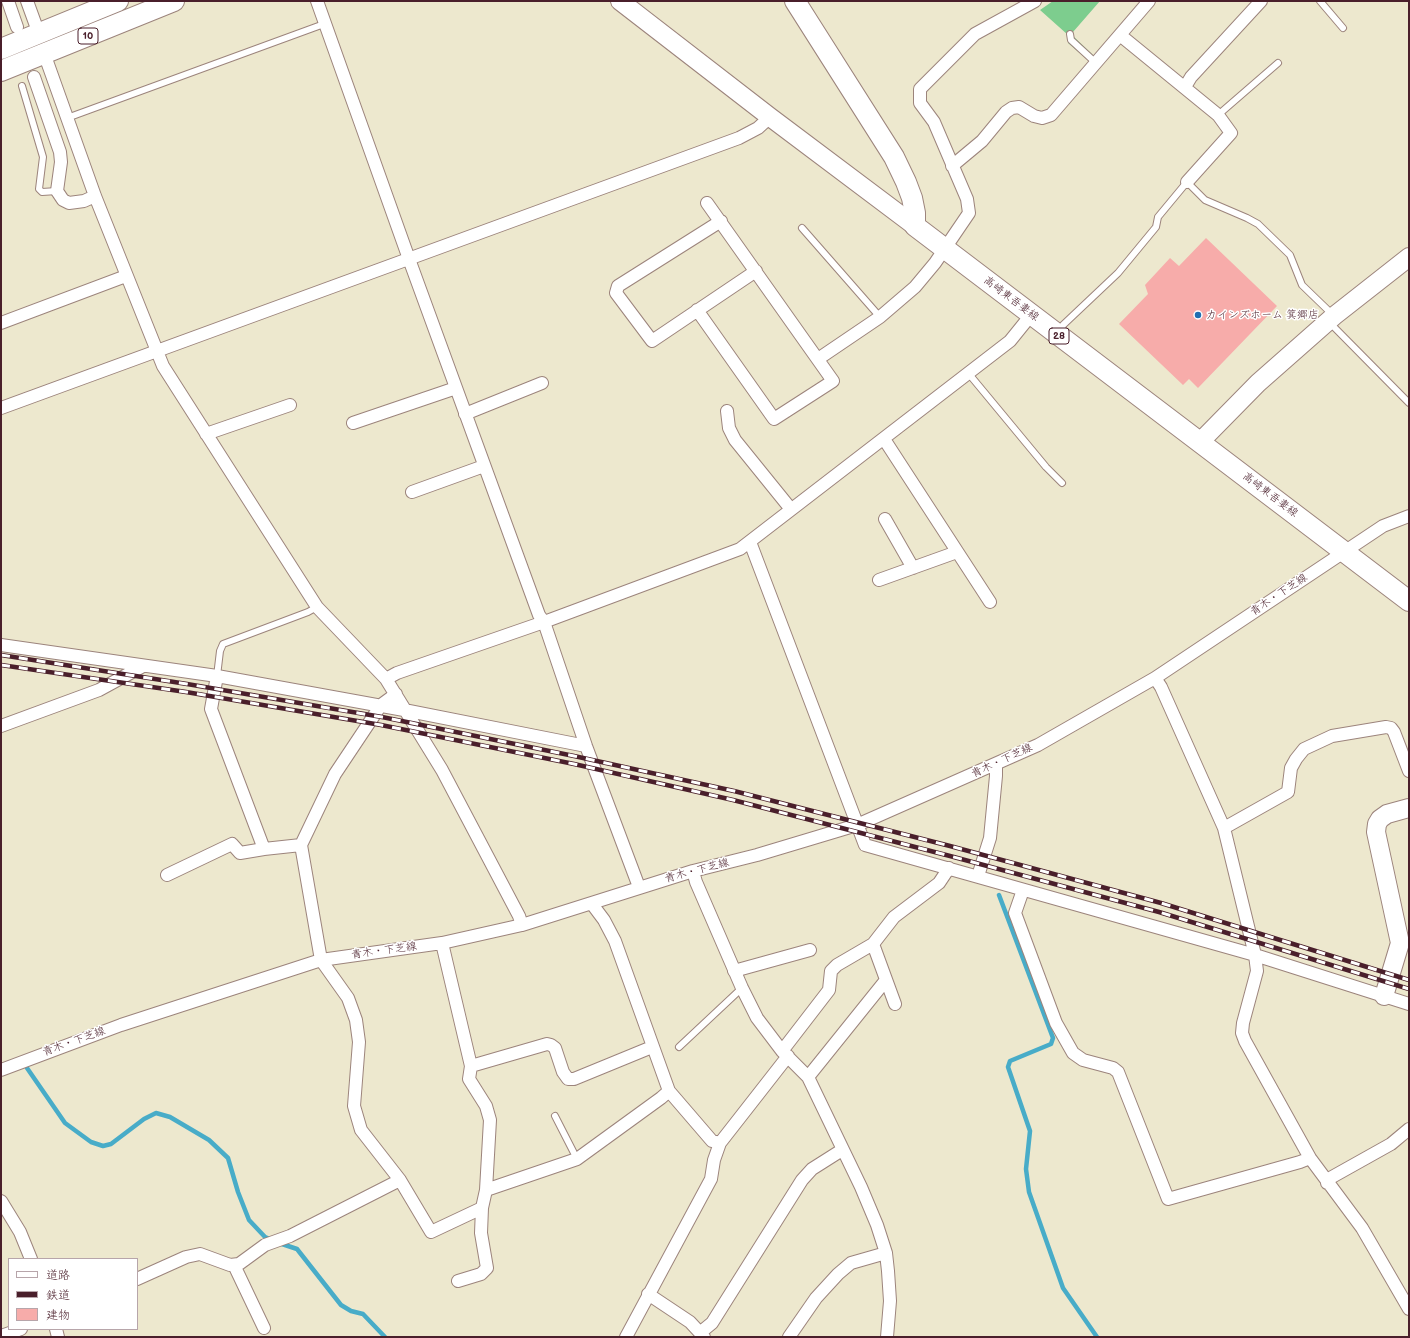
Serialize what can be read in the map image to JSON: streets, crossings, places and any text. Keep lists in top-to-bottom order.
{
  "streets": {
    "main road": ["10", "高崎東吾妻線", "28"],
    "street": ["青木・下芝線"]
  },
  "crossings": [
    ["高崎東吾妻線", "青木・下芝線"]
  ],
  "places": ["カインズホーム 箕郷店"],
  "legend": ["道路", "鉄道", "建物"]
}
